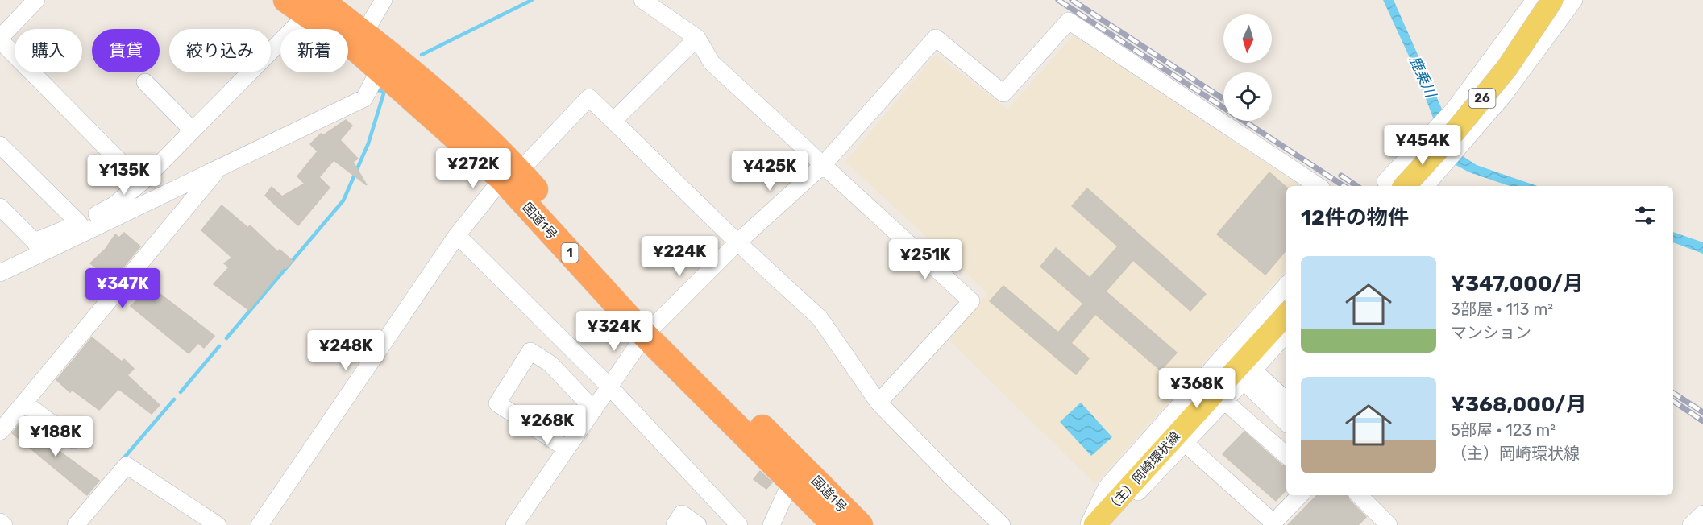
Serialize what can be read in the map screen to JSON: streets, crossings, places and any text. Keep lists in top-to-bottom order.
{
  "streets": {
    "highway": ["国道1号", "1"],
    "main road": ["26", "（主）岡崎環状線"]
  },
  "water": ["鹿乗川"],
  "north": "bottom",
  "page": {
    "chip": [
      "購入",
      "賃貸",
      "絞り込み",
      "新着"
    ],
    "price": [
      "¥454K",
      "¥272K",
      "¥425K",
      "¥135K",
      "¥224K",
      "¥251K",
      "¥347K",
      "¥324K",
      "¥248K",
      "¥368K",
      "¥268K",
      "¥188K"
    ],
    "heading": "12件の物件",
    "list": [
      {
        "name": "¥347,000/月",
        "note": "3部屋 · 113 m² · マンション"
      },
      {
        "name": "¥368,000/月",
        "note": "5部屋 · 123 m² · （主）岡崎環状線"
      }
    ]
  }
}
